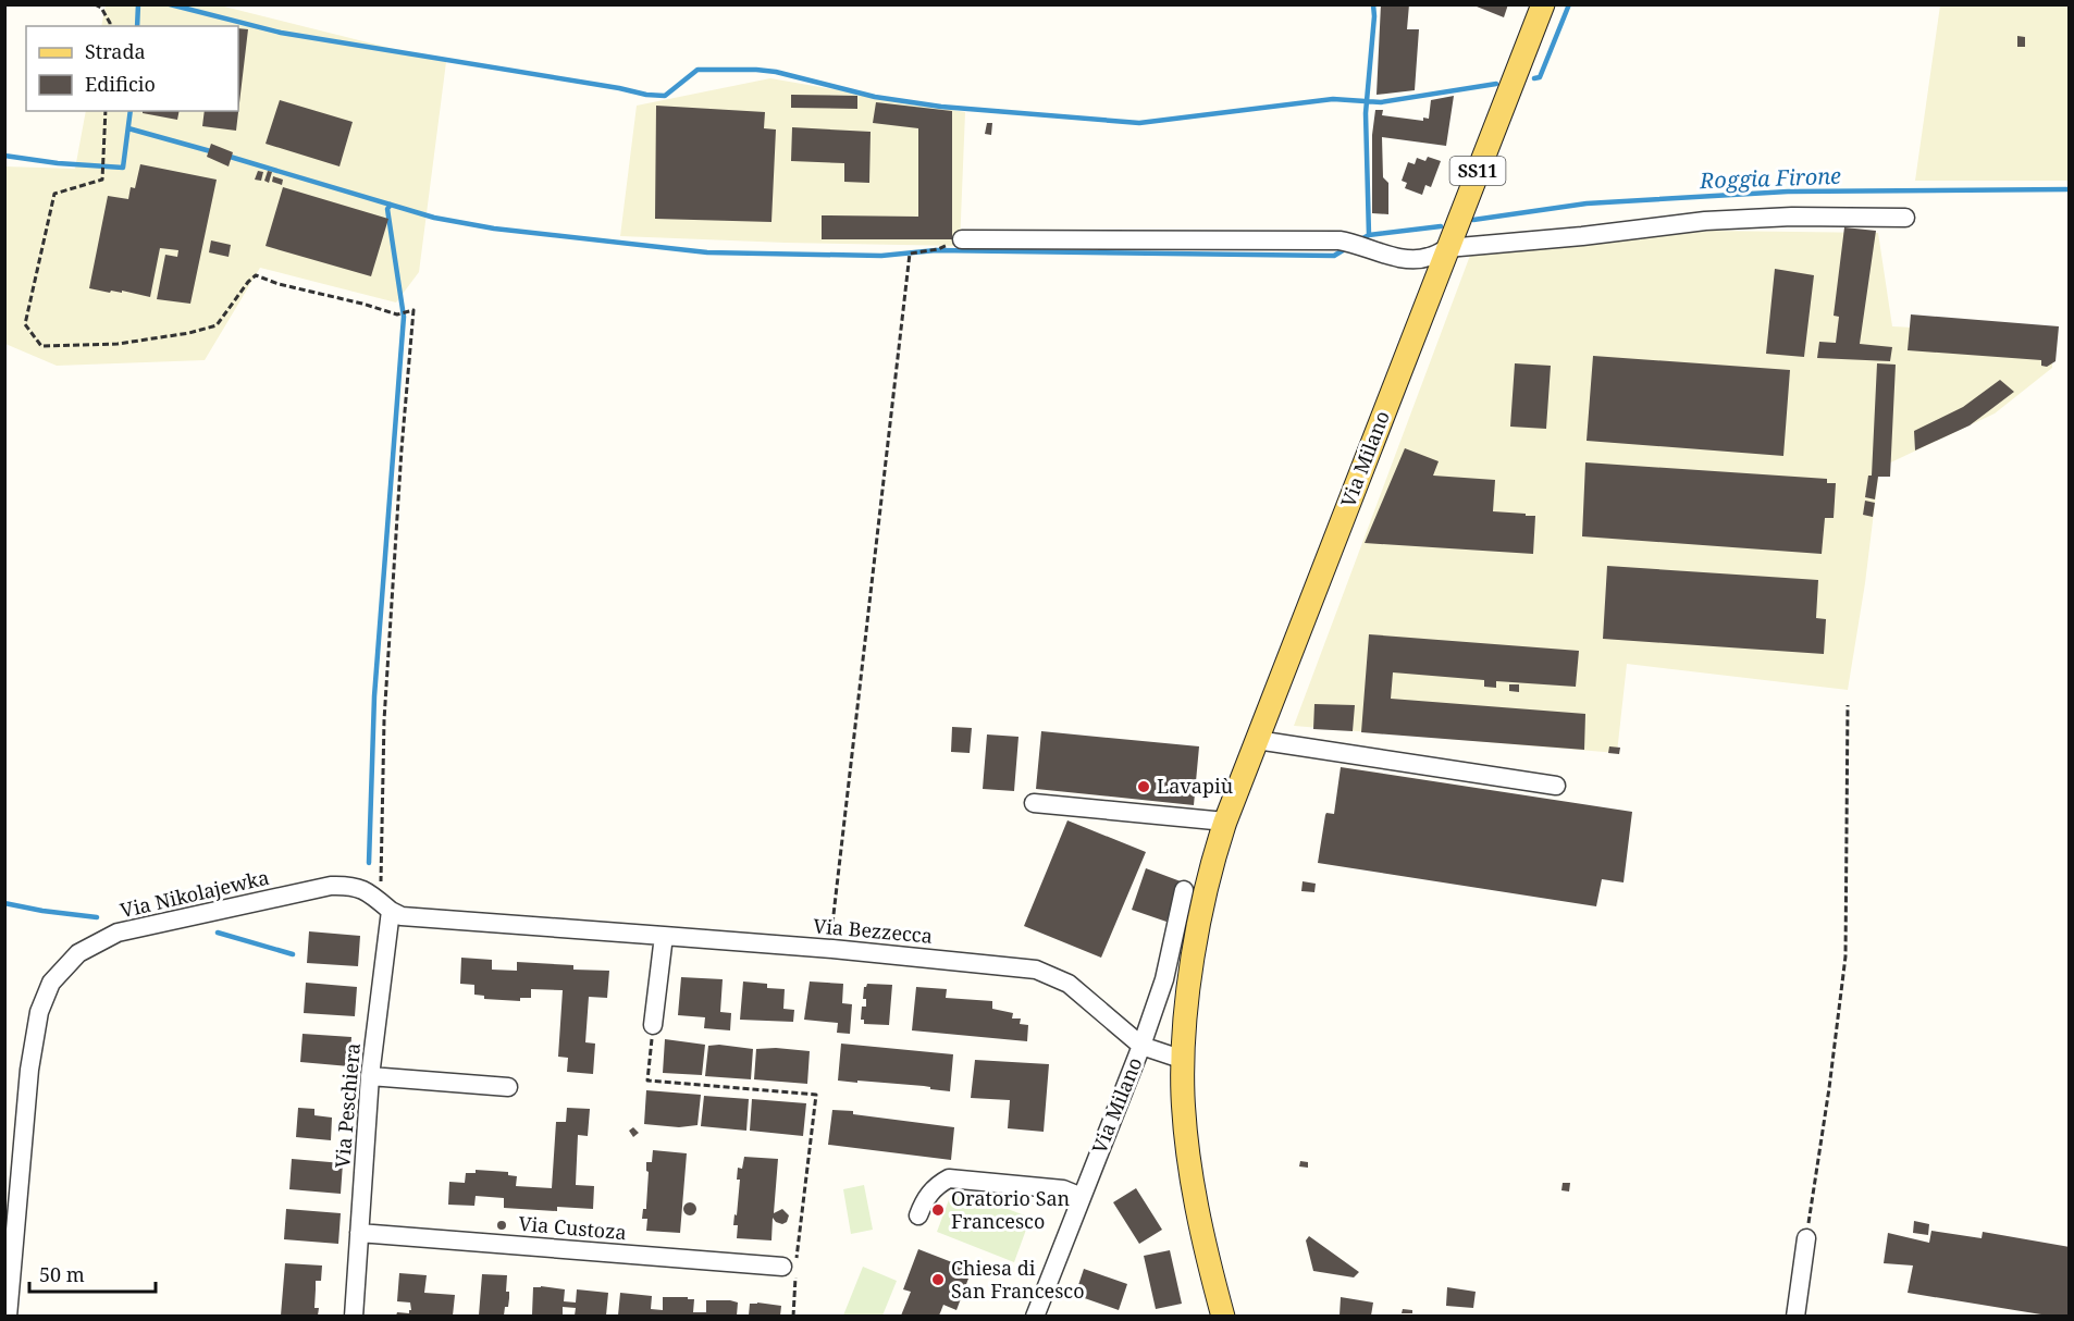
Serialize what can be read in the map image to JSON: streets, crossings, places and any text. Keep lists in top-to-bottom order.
{
  "streets": {
    "main road": ["SS11", "Via Milano"],
    "street": [
      "Via Nikolajewka",
      "Via Bezzecca",
      "Via Peschiera",
      "Via Custoza"
    ]
  },
  "crossings": [
    ["Via Milano", "Via Bezzecca"],
    ["Via Nikolajewka", "Via Bezzecca"],
    ["Via Nikolajewka", "Via Peschiera"],
    ["Via Peschiera", "Via Custoza"]
  ],
  "water": ["Roggia Firone"],
  "places": ["Lavapiù", "Oratorio San Francesco", "Chiesa di San Francesco"],
  "legend": ["Strada", "Edificio"],
  "scale_bar": "50 m"
}
